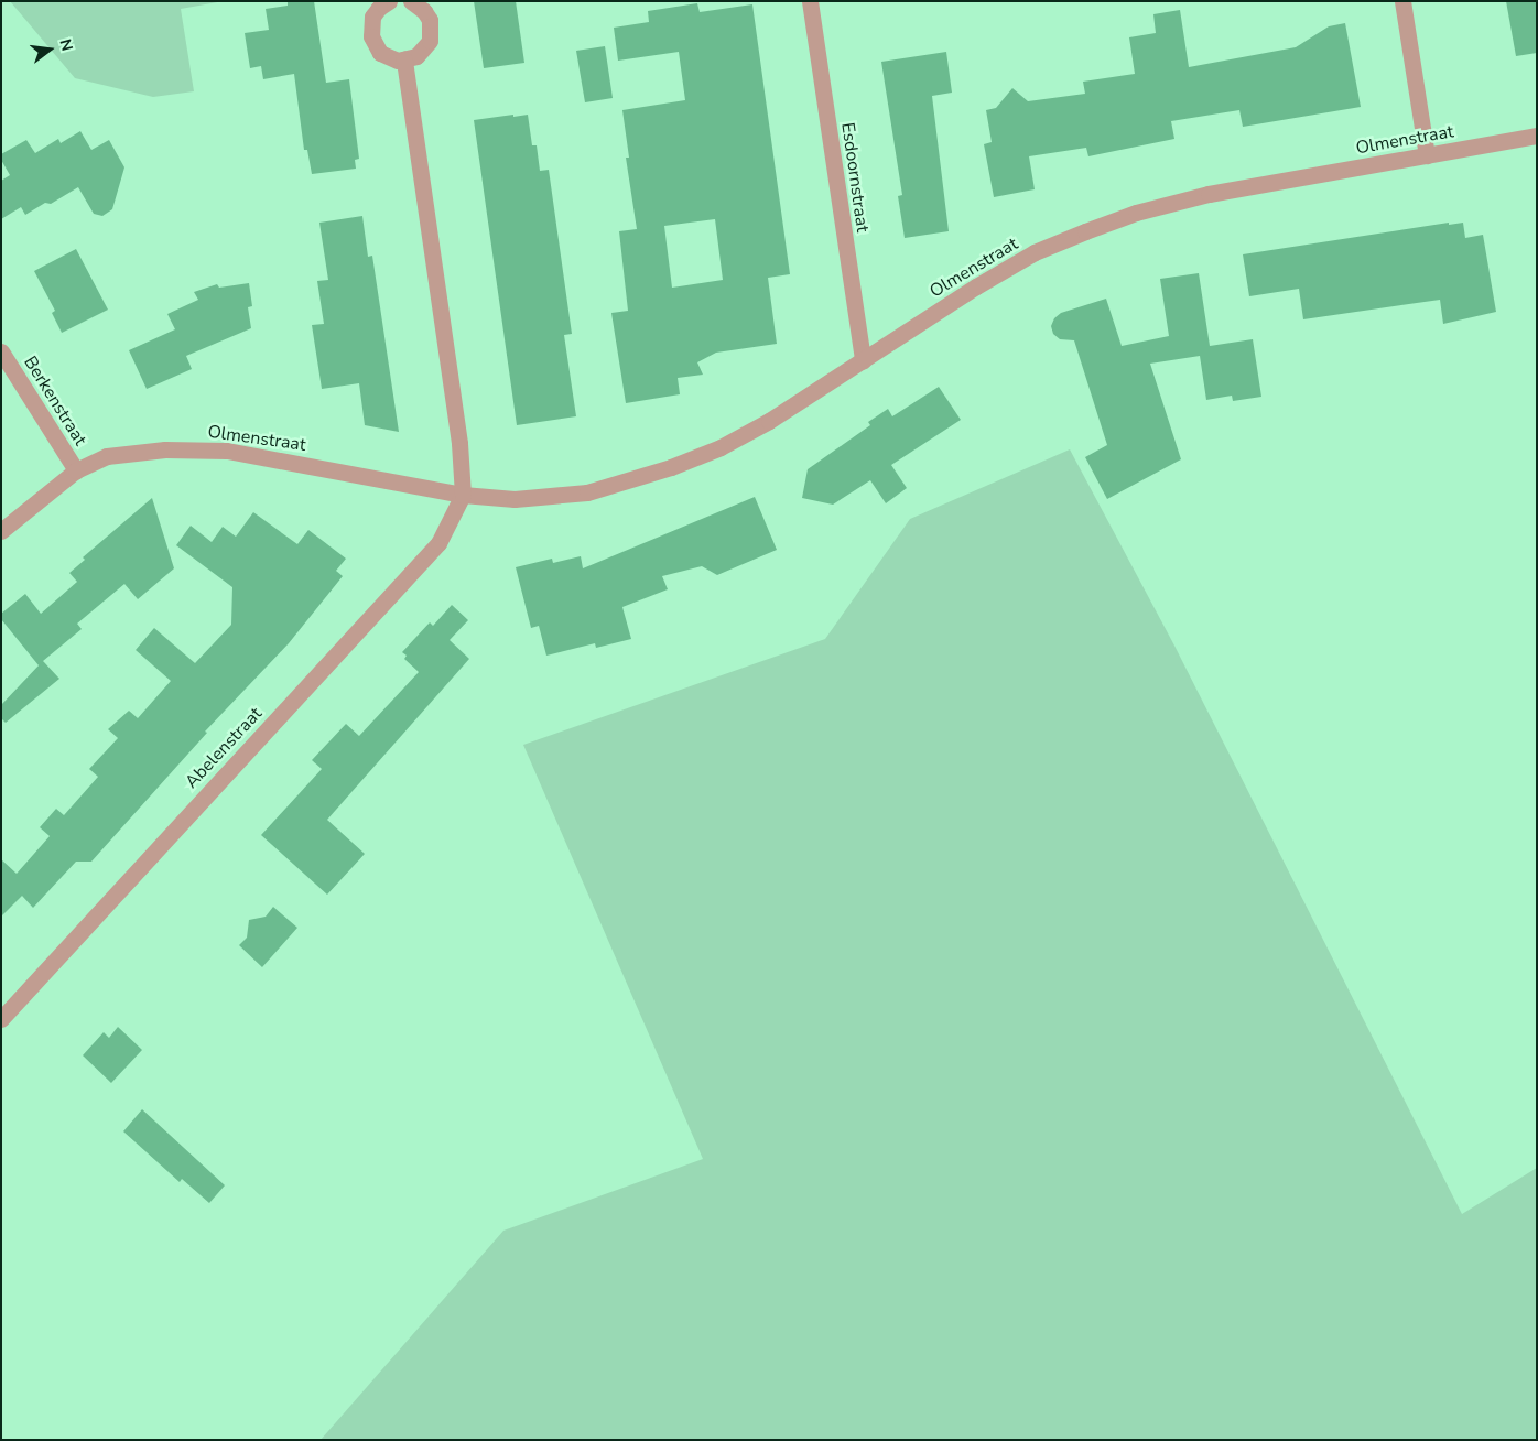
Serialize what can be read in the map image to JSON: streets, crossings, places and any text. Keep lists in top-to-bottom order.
{
  "streets": {
    "street": [
      "Olmenstraat",
      "Esdoornstraat",
      "Berkenstraat",
      "Abelenstraat"
    ]
  },
  "crossings": [
    ["Olmenstraat", "Esdoornstraat"],
    ["Olmenstraat", "Berkenstraat"],
    ["Olmenstraat", "Abelenstraat"]
  ],
  "north": "right"
}
